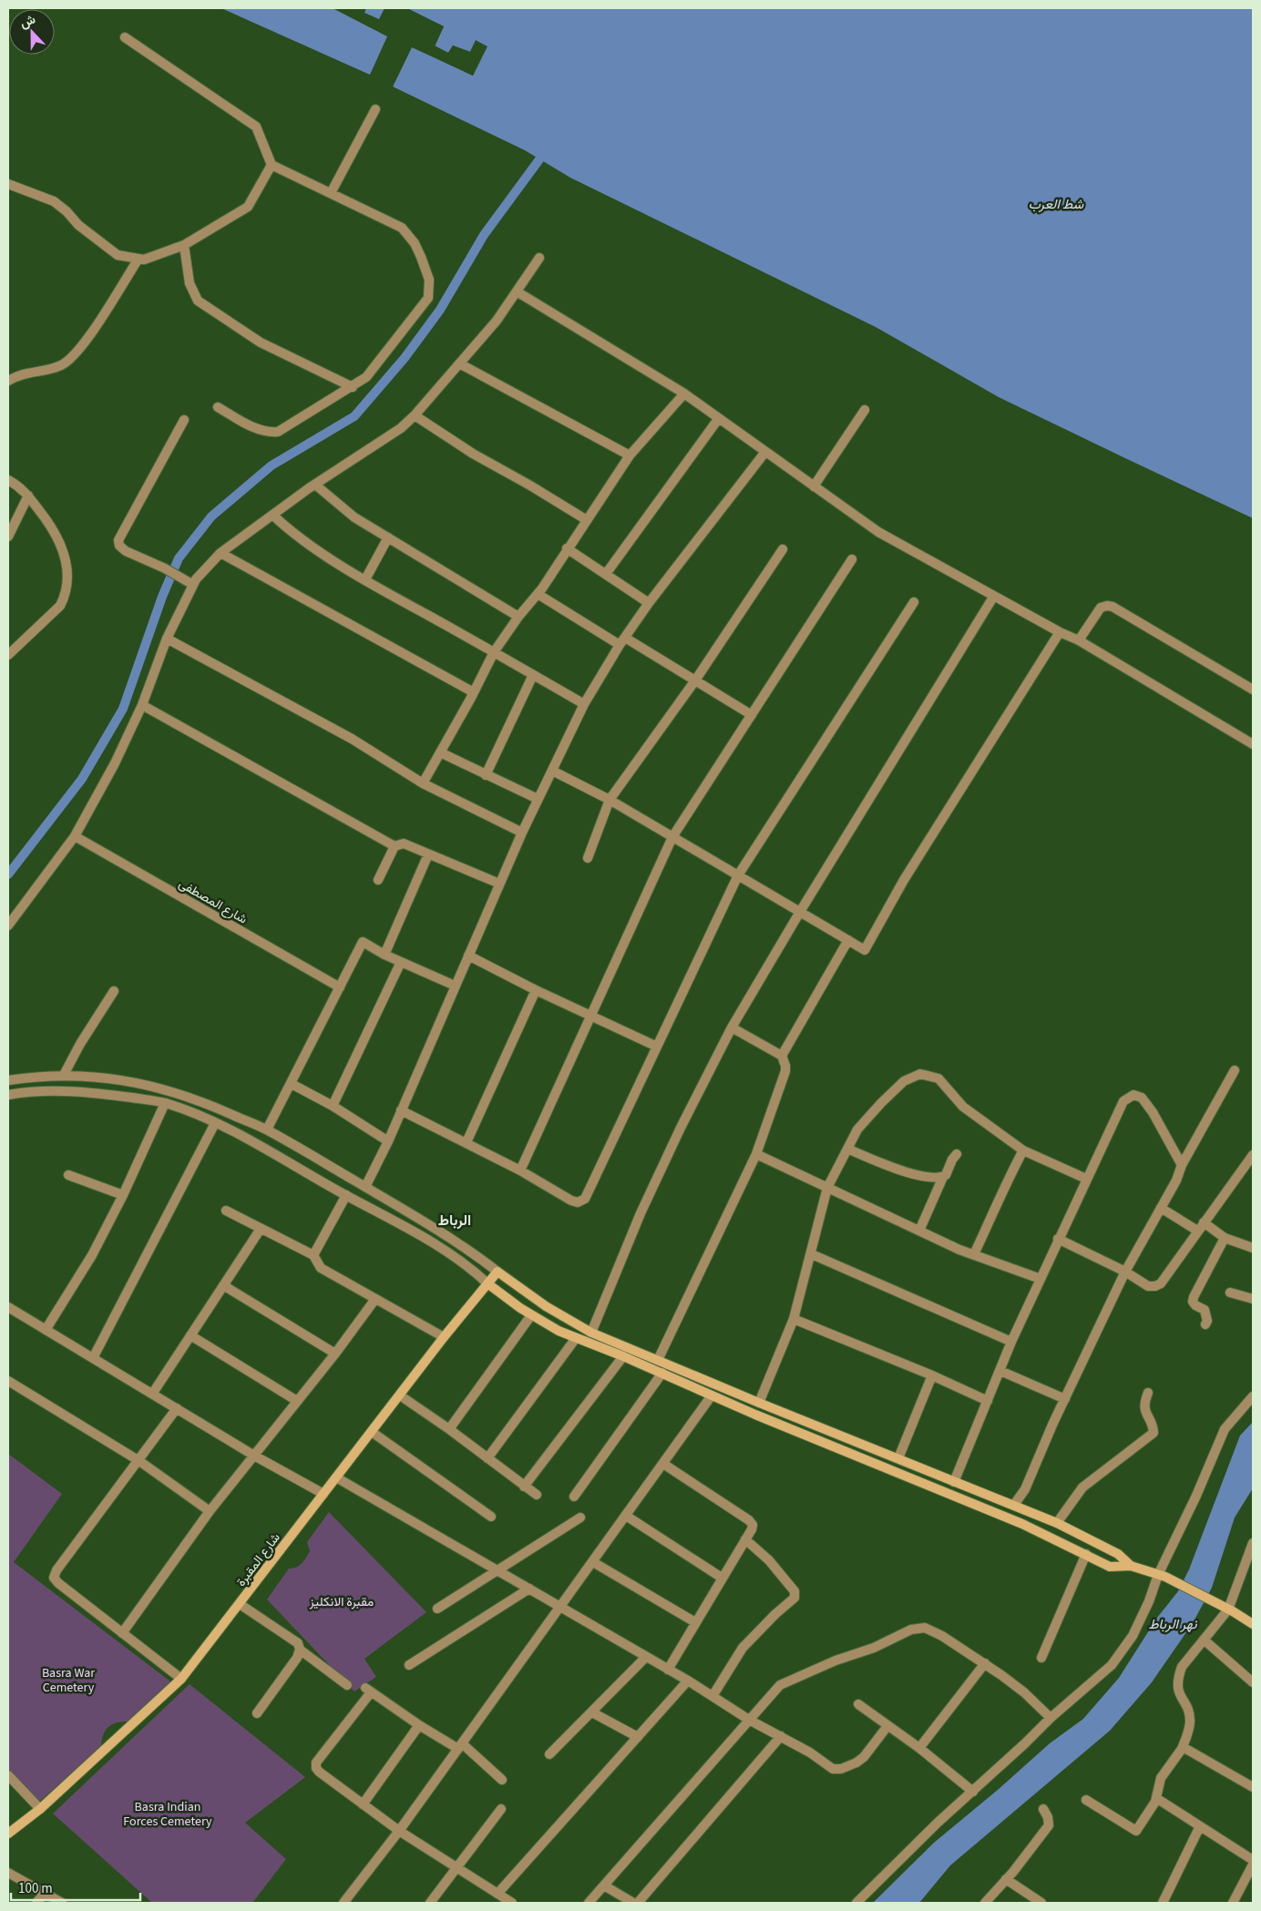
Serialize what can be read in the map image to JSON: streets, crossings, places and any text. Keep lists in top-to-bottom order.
{
  "streets": {
    "main road": ["شارع المقبرة"],
    "street": ["شارع المصطفى"]
  },
  "districts": ["الرباط"],
  "water": ["شط العرب", "نهر الرباط"],
  "parks": ["مقبرة الانكليز", "Basra War Cemetery", "Basra Indian Forces Cemetery"],
  "scale_bar": "100 m",
  "north": "top"
}
